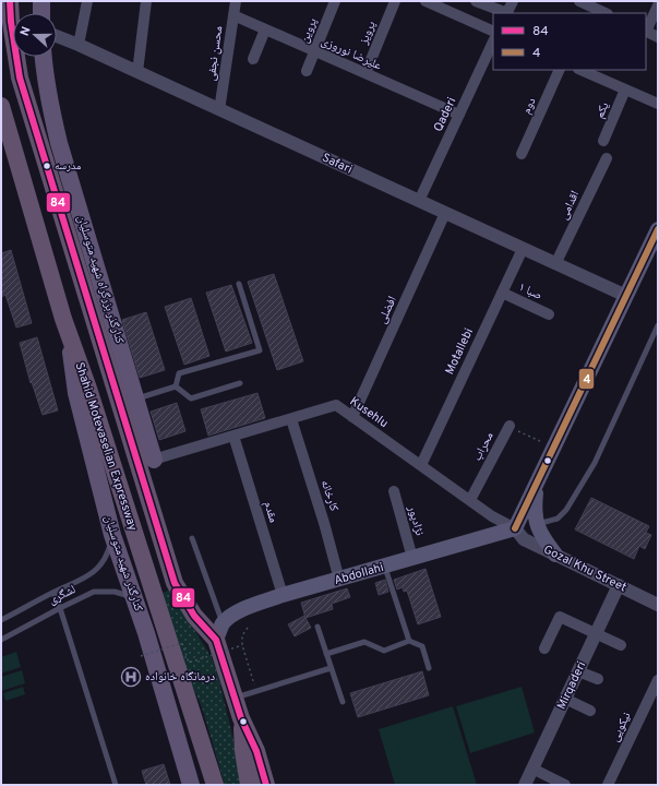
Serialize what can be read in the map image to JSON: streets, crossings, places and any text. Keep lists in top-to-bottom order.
{
  "streets": {
    "highway": ["Shahid Motevaselian Expressway"],
    "main road": ["کنارگذر بزرگراه شهید متوسلیان", "کنارگذر شهید متوسلیان", "Abdollahi"],
    "street": [
      "پروین",
      "پرویز",
      "محسن نجفی",
      "علیرضا نوروزی",
      "دوم",
      "یکم",
      "Qaderi",
      "Safari",
      "اقدامی",
      "صبا ۱",
      "افضلی",
      "Motallebi",
      "Kusehlu",
      "محراب",
      "کارخانه",
      "مقدم",
      "نژادپور",
      "Gozal Khu Street",
      "Mirqaderi",
      "نیکویی"
    ],
    "lane": ["لشگری"]
  },
  "crossings": [
    ["پروین", "علیرضا نوروزی"],
    ["پرویز", "علیرضا نوروزی"],
    ["محسن نجفی", "علیرضا نوروزی"],
    ["محسن نجفی", "Safari"],
    ["علیرضا نوروزی", "Qaderi"],
    ["Qaderi", "Safari"],
    ["Safari", "اقدامی"],
    ["Safari", "افضلی"],
    ["Safari", "Motallebi"],
    ["کنارگذر بزرگراه شهید متوسلیان", "Kusehlu"],
    ["صبا ۱", "Motallebi"],
    ["افضلی", "Kusehlu"],
    ["Motallebi", "Kusehlu"],
    ["Kusehlu", "Shahid Motevaselian Expressway"],
    ["Kusehlu", "محراب"],
    ["Kusehlu", "کارخانه"],
    ["Kusehlu", "مقدم"],
    ["Kusehlu", "Gozal Khu Street"],
    ["Kusehlu", "Abdollahi"],
    ["Shahid Motevaselian Expressway", "کنارگذر شهید متوسلیان"],
    ["کارخانه", "Abdollahi"],
    ["مقدم", "Abdollahi"],
    ["نژادپور", "Abdollahi"],
    ["کنارگذر شهید متوسلیان", "لشگری"],
    ["Gozal Khu Street", "Abdollahi"],
    ["Gozal Khu Street", "Mirqaderi"]
  ],
  "places": {
    "other": ["مدرسه"],
    "hospital": ["درمانگاه خانواده"]
  },
  "lines": ["transit line 84", "transit line 4"],
  "legend": ["84", "4"],
  "north": "left"
}
